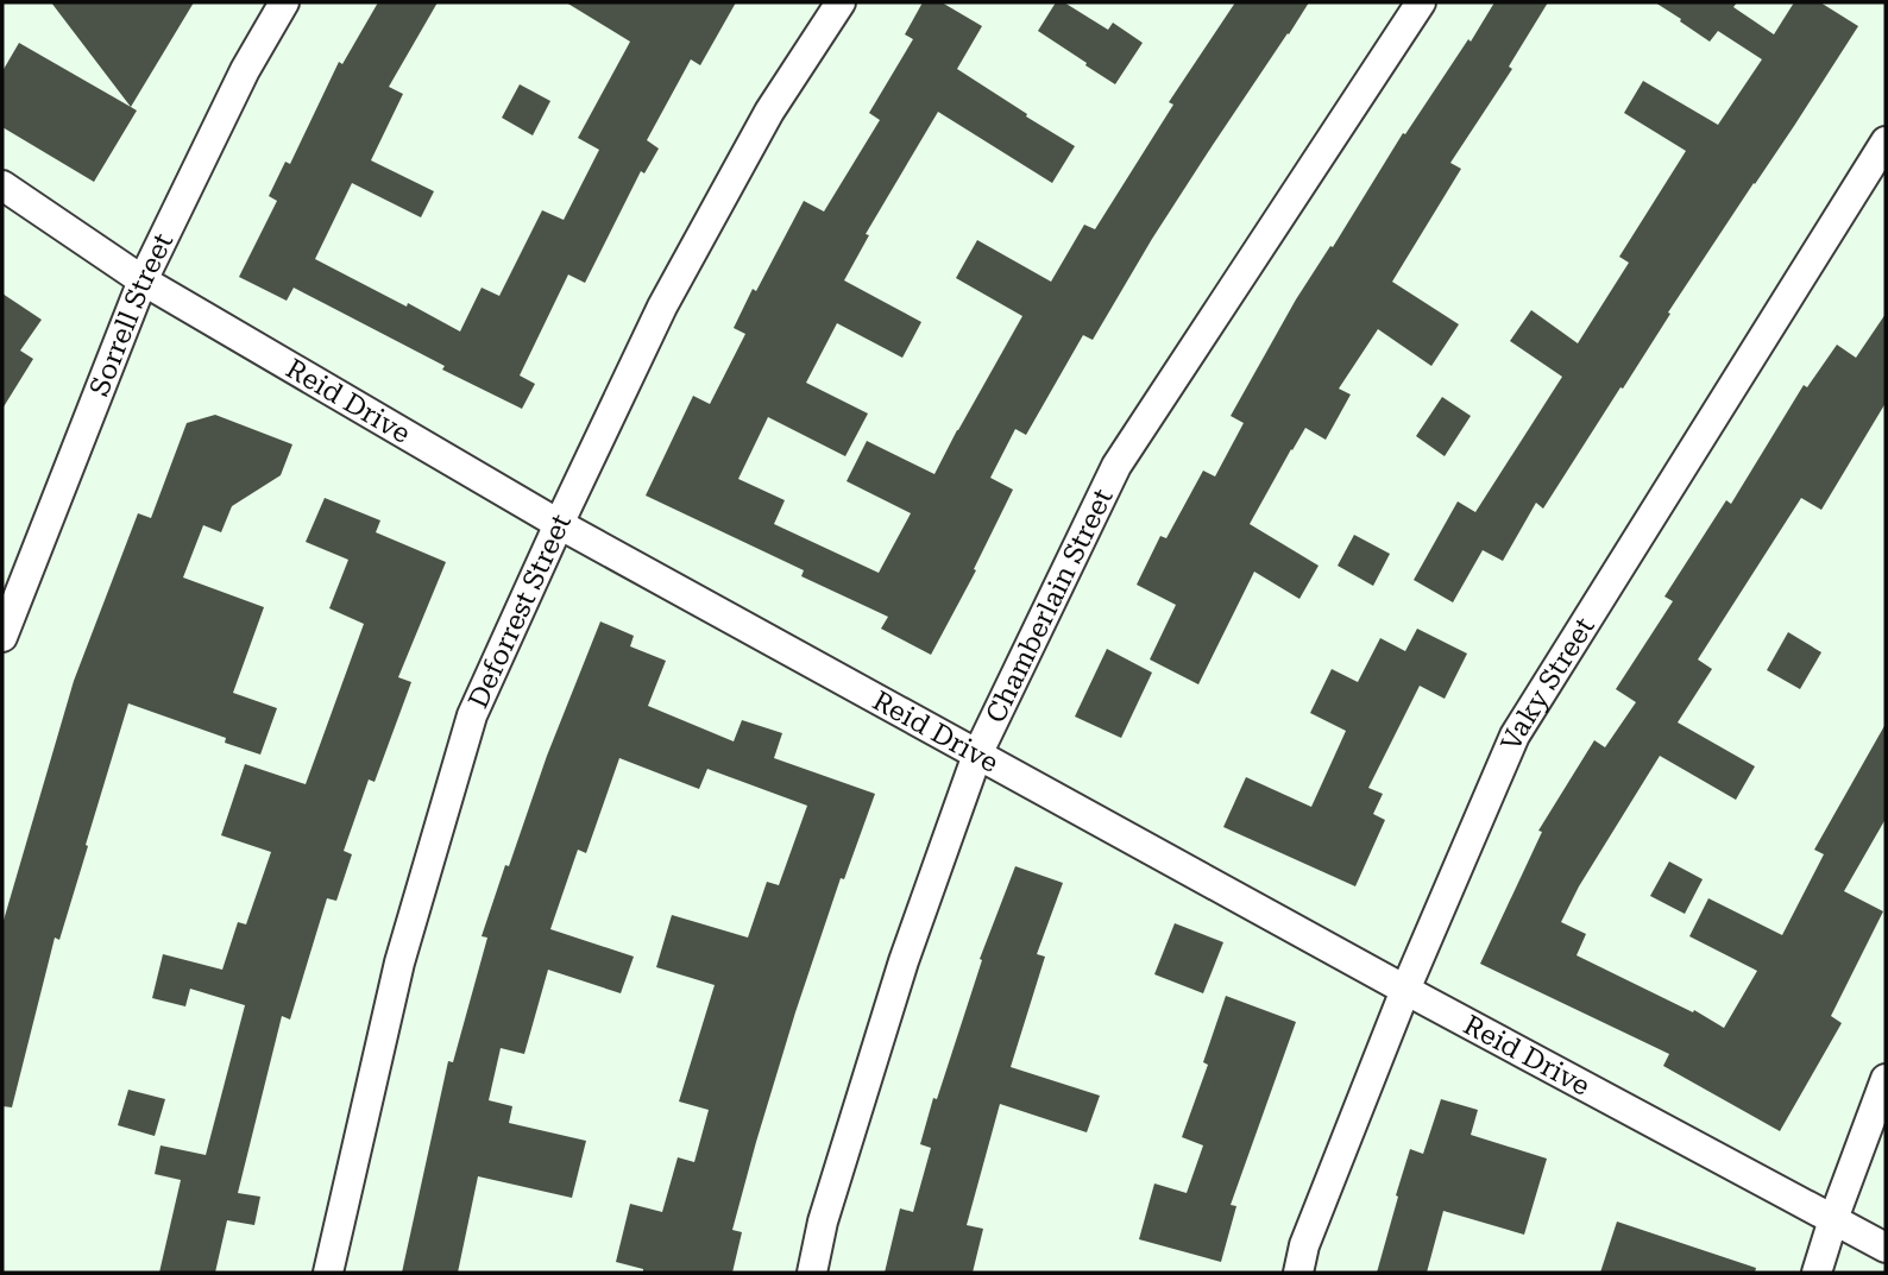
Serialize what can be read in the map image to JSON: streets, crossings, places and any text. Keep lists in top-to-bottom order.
{
  "streets": {
    "street": [
      "Sorrell Street",
      "Reid Drive",
      "Chamberlain Street",
      "Deforrest Street",
      "Vaky Street"
    ]
  },
  "crossings": [
    ["Sorrell Street", "Reid Drive"],
    ["Reid Drive", "Chamberlain Street"],
    ["Reid Drive", "Deforrest Street"],
    ["Reid Drive", "Vaky Street"]
  ]
}
